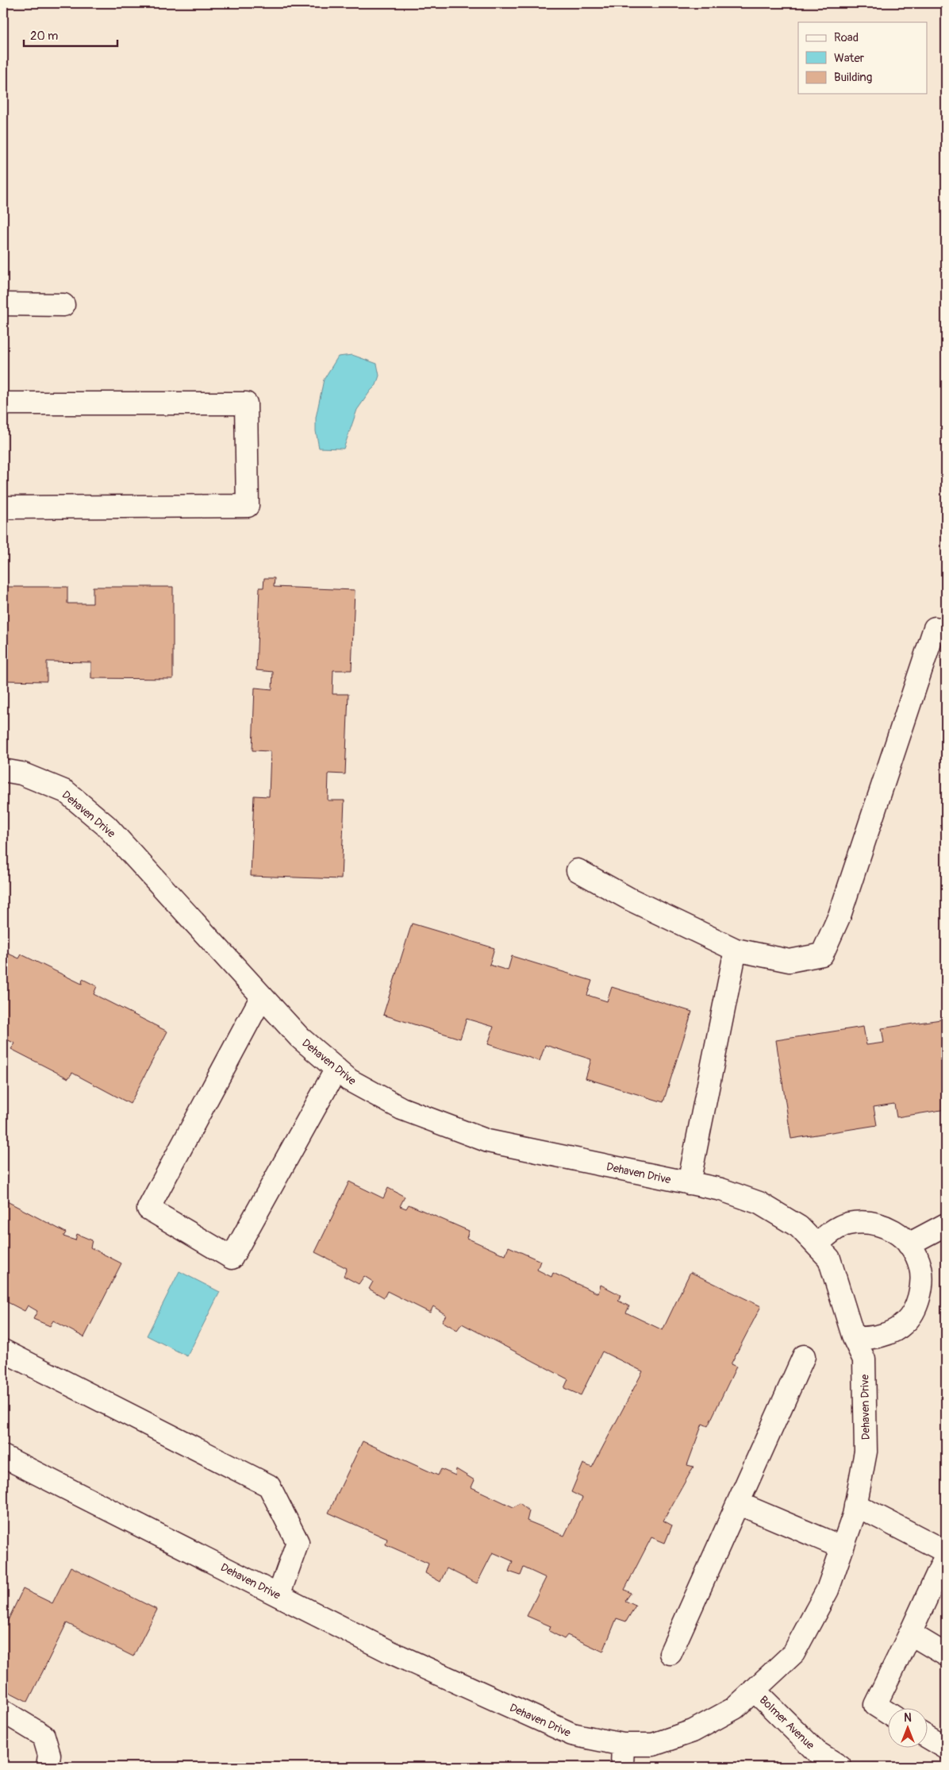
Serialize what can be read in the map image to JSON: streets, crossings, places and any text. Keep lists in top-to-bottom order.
{
  "streets": {
    "street": ["Dehaven Drive", "Bolmer Avenue"]
  },
  "crossings": [
    ["Dehaven Drive", "Bolmer Avenue"]
  ],
  "legend": ["Road", "Water", "Building"],
  "scale_bar": "20 m",
  "north": "top"
}
